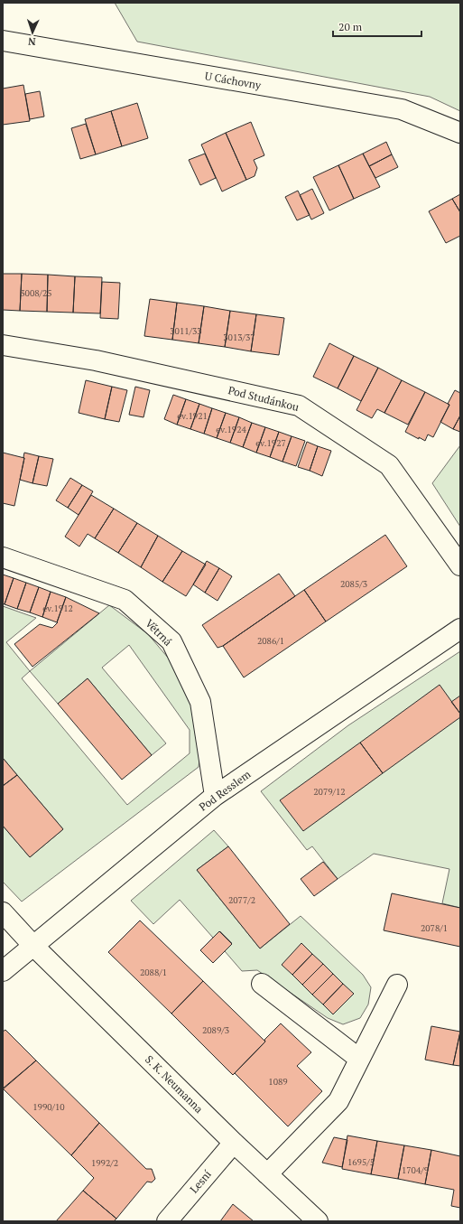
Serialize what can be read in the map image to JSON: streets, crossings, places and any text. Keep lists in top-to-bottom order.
{
  "streets": {
    "street": [
      "U Cáchovny",
      "Pod Studánkou",
      "Větrná",
      "Pod Resslem",
      "S. K. Neumanna",
      "Lesní"
    ]
  },
  "crossings": [
    ["Větrná", "Pod Resslem"],
    ["Pod Resslem", "S. K. Neumanna"],
    ["S. K. Neumanna", "Lesní"]
  ],
  "house_numbers": [
    "3008/25",
    "3011/33",
    "3013/37",
    "ev.1921",
    "ev.1924",
    "ev.1927",
    "2085/3",
    "ev.1912",
    "2086/1",
    "2079/12",
    "2077/2",
    "2078/1",
    "2088/1",
    "2089/3",
    "1089",
    "1990/10",
    "1695/5",
    "1992/2",
    "1704/9"
  ],
  "scale_bar": "20 m",
  "north": "bottom"
}
